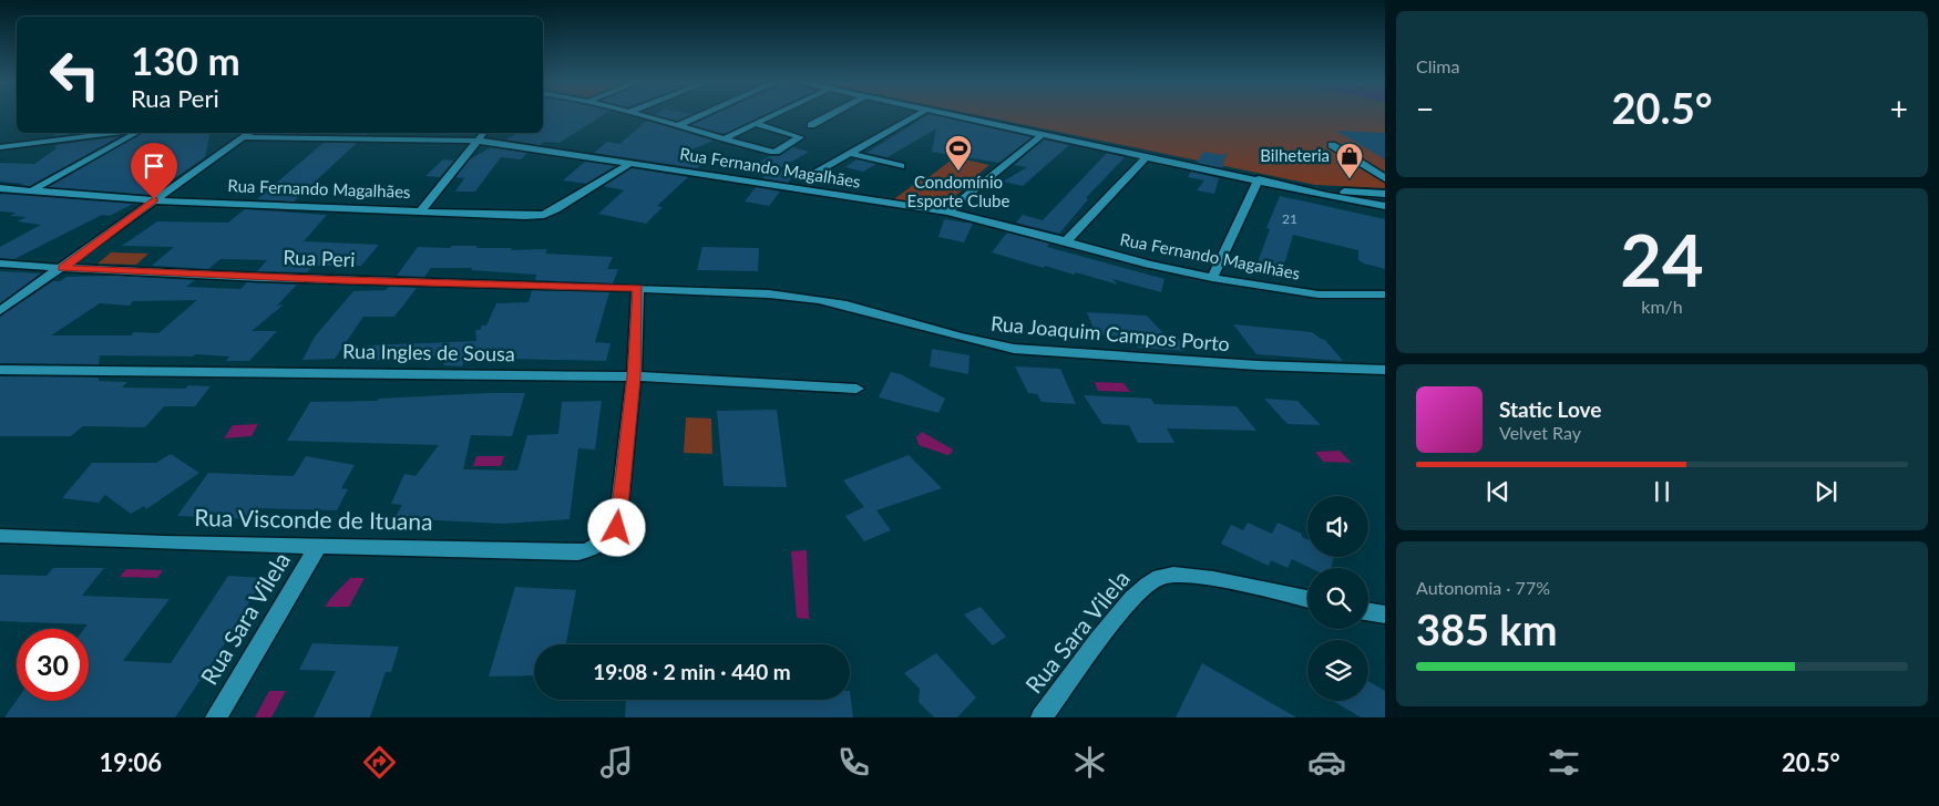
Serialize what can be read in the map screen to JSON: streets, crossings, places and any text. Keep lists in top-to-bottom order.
{
  "streets": {
    "street": [
      "Rua Fernando Magalhães",
      "Rua Peri",
      "Rua Joaquim Campos Porto",
      "Rua Ingles de Sousa",
      "Rua Visconde de Ituana",
      "Rua Sara Vilela"
    ]
  },
  "crossings": [
    ["Rua Peri", "Rua Joaquim Campos Porto"],
    ["Rua Ingles de Sousa", "Rua Visconde de Ituana"],
    ["Rua Visconde de Ituana", "Rua Sara Vilela"]
  ],
  "places": {
    "sports": ["Condomínio Esporte Clube"],
    "shop": ["Bilheteria"]
  },
  "house_numbers": ["21"],
  "page": {
    "tile": [
      "Clima",
      ["24", "km/h"],
      ["Autonomia · 77%", "385 km"]
    ],
    "turn": ["130 m", "Rua Peri"],
    "heat": ["−", "20.5°", "+"],
    "song": ["Static Love", "Velvet Ray"],
    "limit": "30",
    "trip": "19:08 · 2 min · 440 m",
    "tabs": ["19:06", "20.5°"]
  }
}
